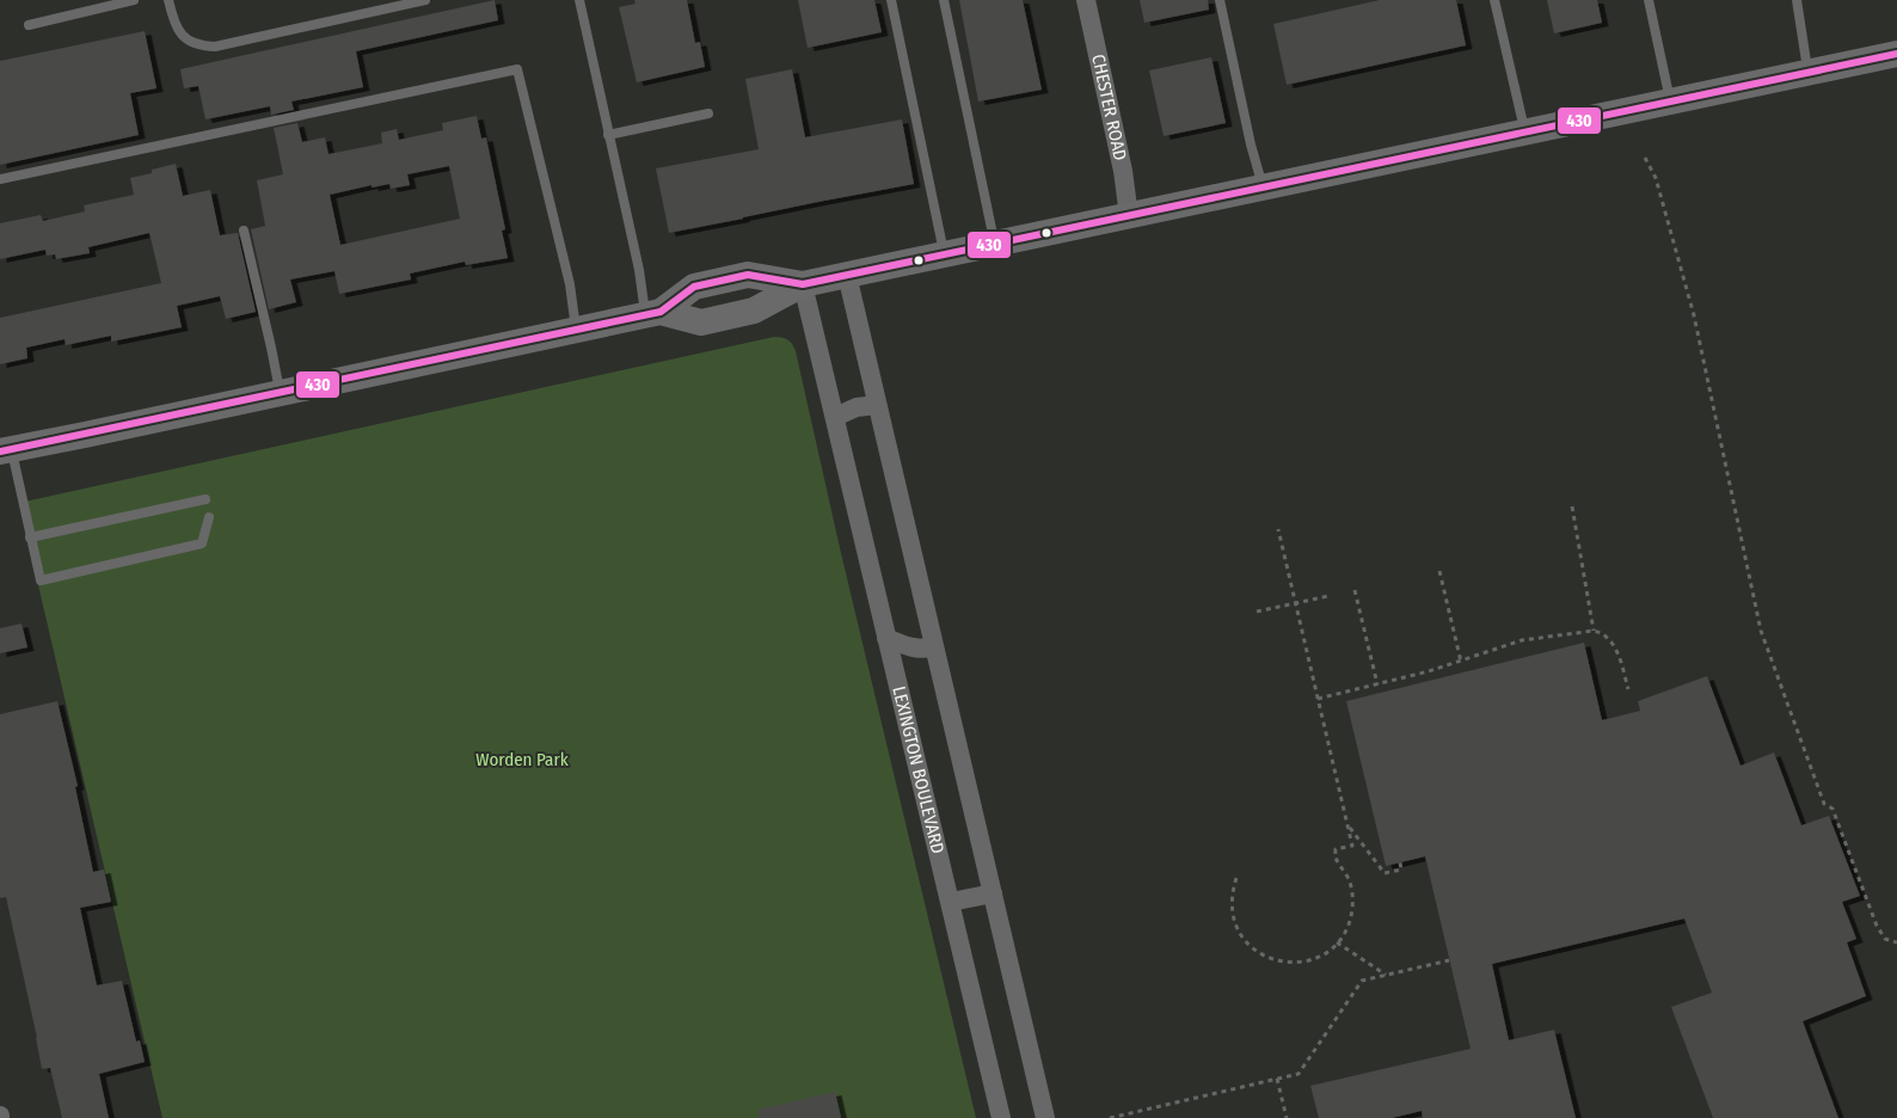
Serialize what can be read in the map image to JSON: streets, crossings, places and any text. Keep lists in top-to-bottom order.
{
  "streets": {
    "street": ["CHESTER ROAD", "LEXINGTON BOULEVARD"]
  },
  "parks": ["Worden Park"],
  "lines": ["transit line 430"]
}
